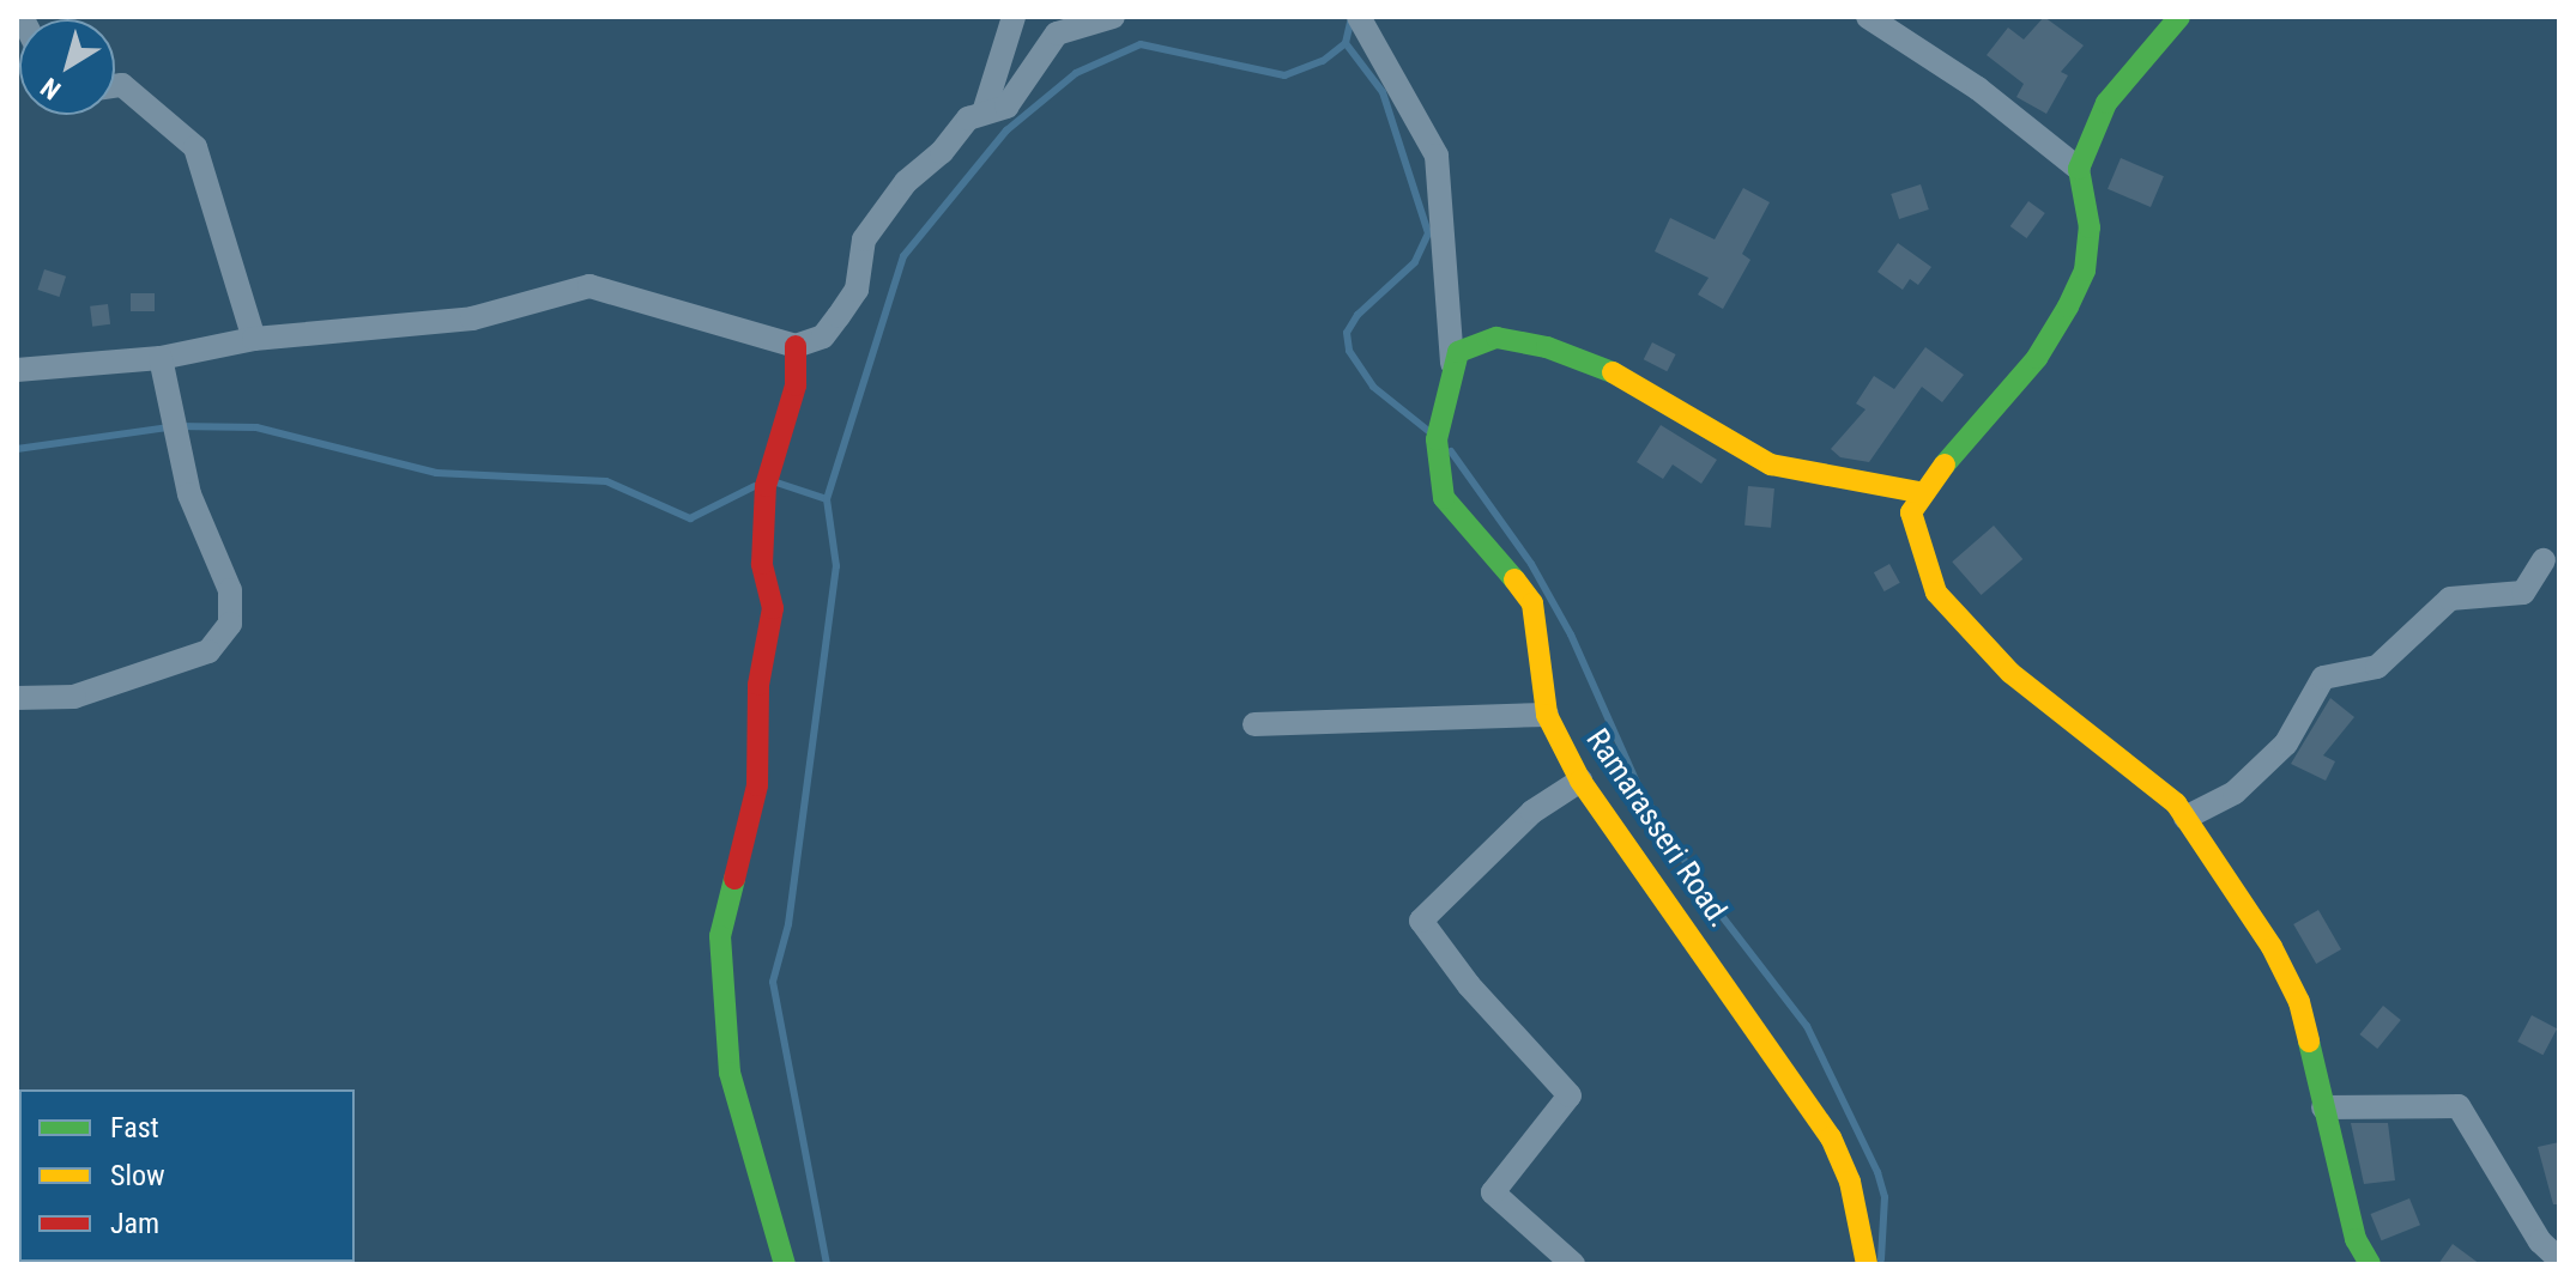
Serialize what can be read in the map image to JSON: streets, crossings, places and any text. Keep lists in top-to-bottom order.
{
  "streets": {
    "street": ["Ramarasseri Road."]
  },
  "legend": ["Fast", "Slow", "Jam"],
  "north": "bottom left"
}
